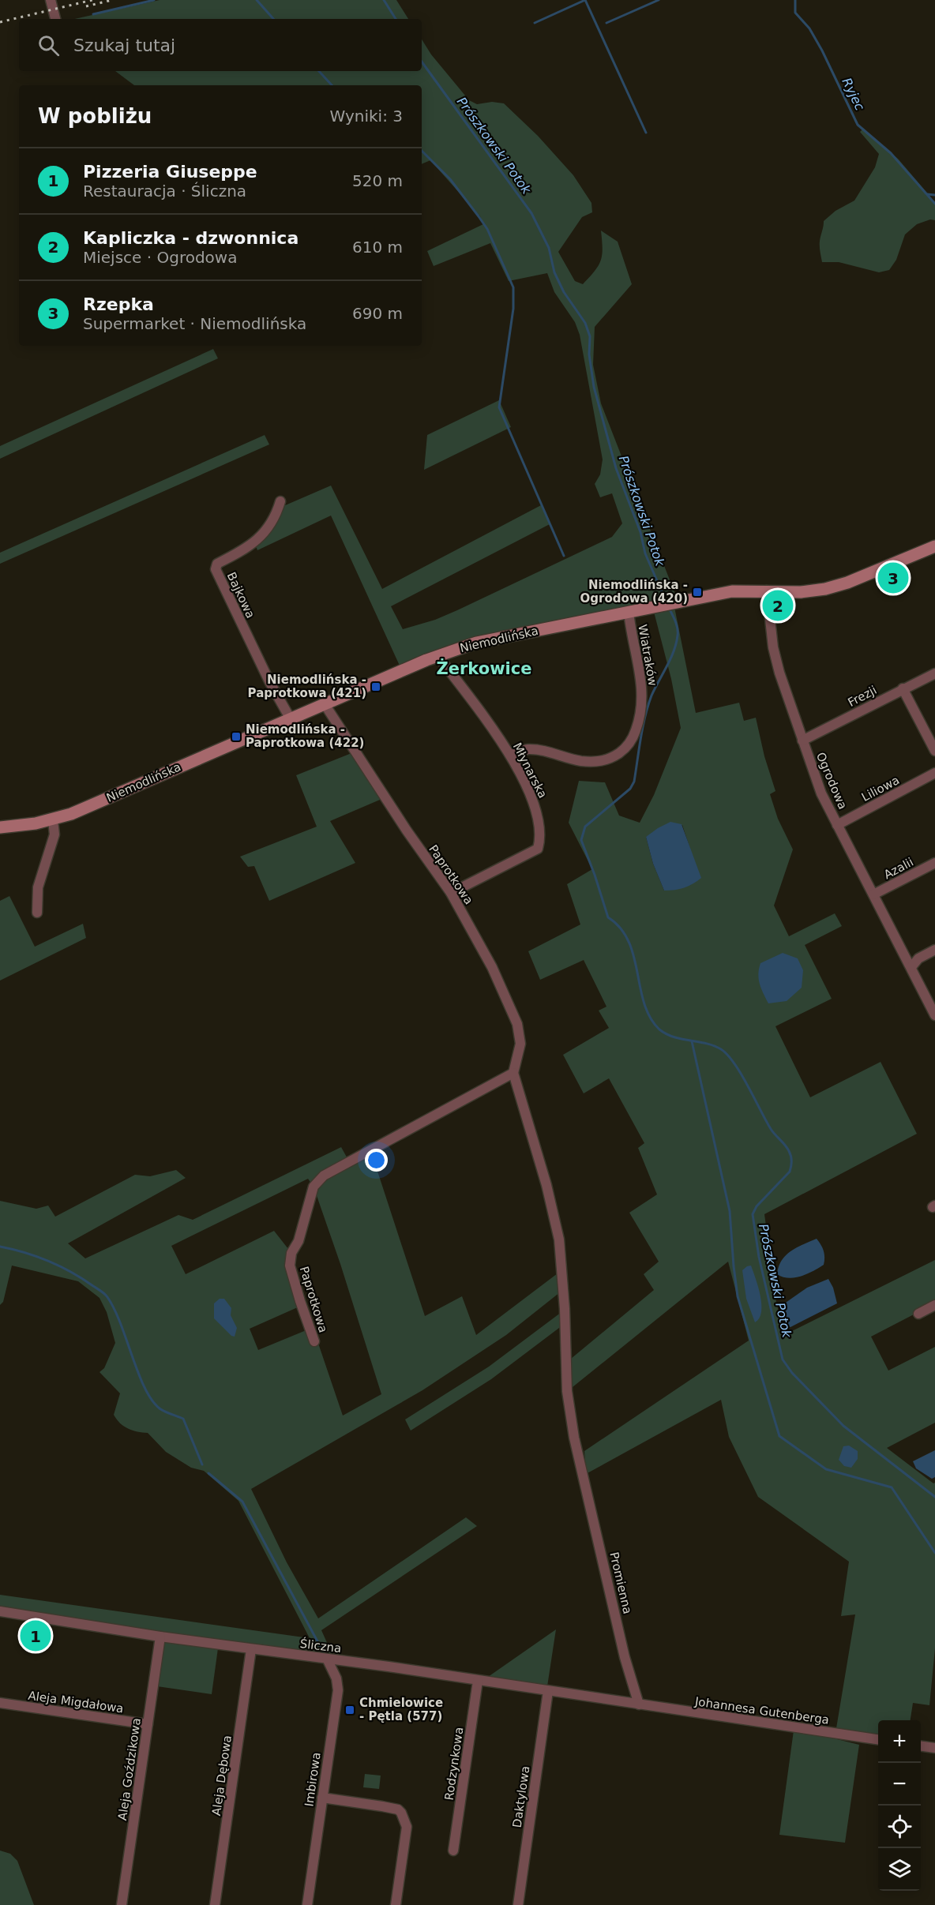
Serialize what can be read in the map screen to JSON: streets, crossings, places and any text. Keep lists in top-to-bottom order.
{
  "streets": {
    "main road": ["Niemodlińska"],
    "street": [
      "Bajkowa",
      "Wiatraków",
      "Frezji",
      "Młynarska",
      "Ogrodowa",
      "Liliowa",
      "Azalii",
      "Paprotkowa",
      "Promienna",
      "Śliczna",
      "Aleja Migdałowa",
      "Johannesa Gutenberga",
      "Rodzynkowa",
      "Aleja Goździkowa",
      "Aleja Dębowa",
      "Imbirowa",
      "Daktylowa"
    ]
  },
  "crossings": [
    ["Bajkowa", "Niemodlińska"],
    ["Niemodlińska", "Wiatraków"],
    ["Niemodlińska", "Młynarska"],
    ["Niemodlińska", "Ogrodowa"],
    ["Niemodlińska", "Paprotkowa"],
    ["Wiatraków", "Młynarska"],
    ["Frezji", "Ogrodowa"],
    ["Młynarska", "Paprotkowa"],
    ["Ogrodowa", "Liliowa"],
    ["Ogrodowa", "Azalii"],
    ["Paprotkowa", "Promienna"],
    ["Promienna", "Śliczna"],
    ["Promienna", "Johannesa Gutenberga"],
    ["Śliczna", "Johannesa Gutenberga"],
    ["Śliczna", "Rodzynkowa"],
    ["Śliczna", "Aleja Goździkowa"],
    ["Śliczna", "Aleja Dębowa"],
    ["Śliczna", "Imbirowa"],
    ["Śliczna", "Daktylowa"],
    ["Aleja Migdałowa", "Aleja Goździkowa"]
  ],
  "districts": ["Żerkowice"],
  "water": ["Ryjec", "Prószkowski Potok"],
  "places": {
    "transit": [
      "Niemodlińska - Ogrodowa (420)",
      "Niemodlińska - Paprotkowa (421)",
      "Niemodlińska - Paprotkowa (422)",
      "Chmielowice - Pętla (577)"
    ]
  },
  "page": {
    "search": "Szukaj tutaj",
    "heading": ["W pobliżu", "Wyniki: 3"],
    "list": [
      {
        "mark": "1",
        "name": "Pizzeria Giuseppe",
        "note": "Restauracja · Śliczna",
        "value": "520 m"
      },
      {
        "mark": "2",
        "name": "Kapliczka - dzwonnica",
        "note": "Miejsce · Ogrodowa",
        "value": "610 m"
      },
      {
        "mark": "3",
        "name": "Rzepka",
        "note": "Supermarket · Niemodlińska",
        "value": "690 m"
      }
    ],
    "pins": ["3", "2", "1"],
    "map_buttons": ["+", "−"]
  }
}
